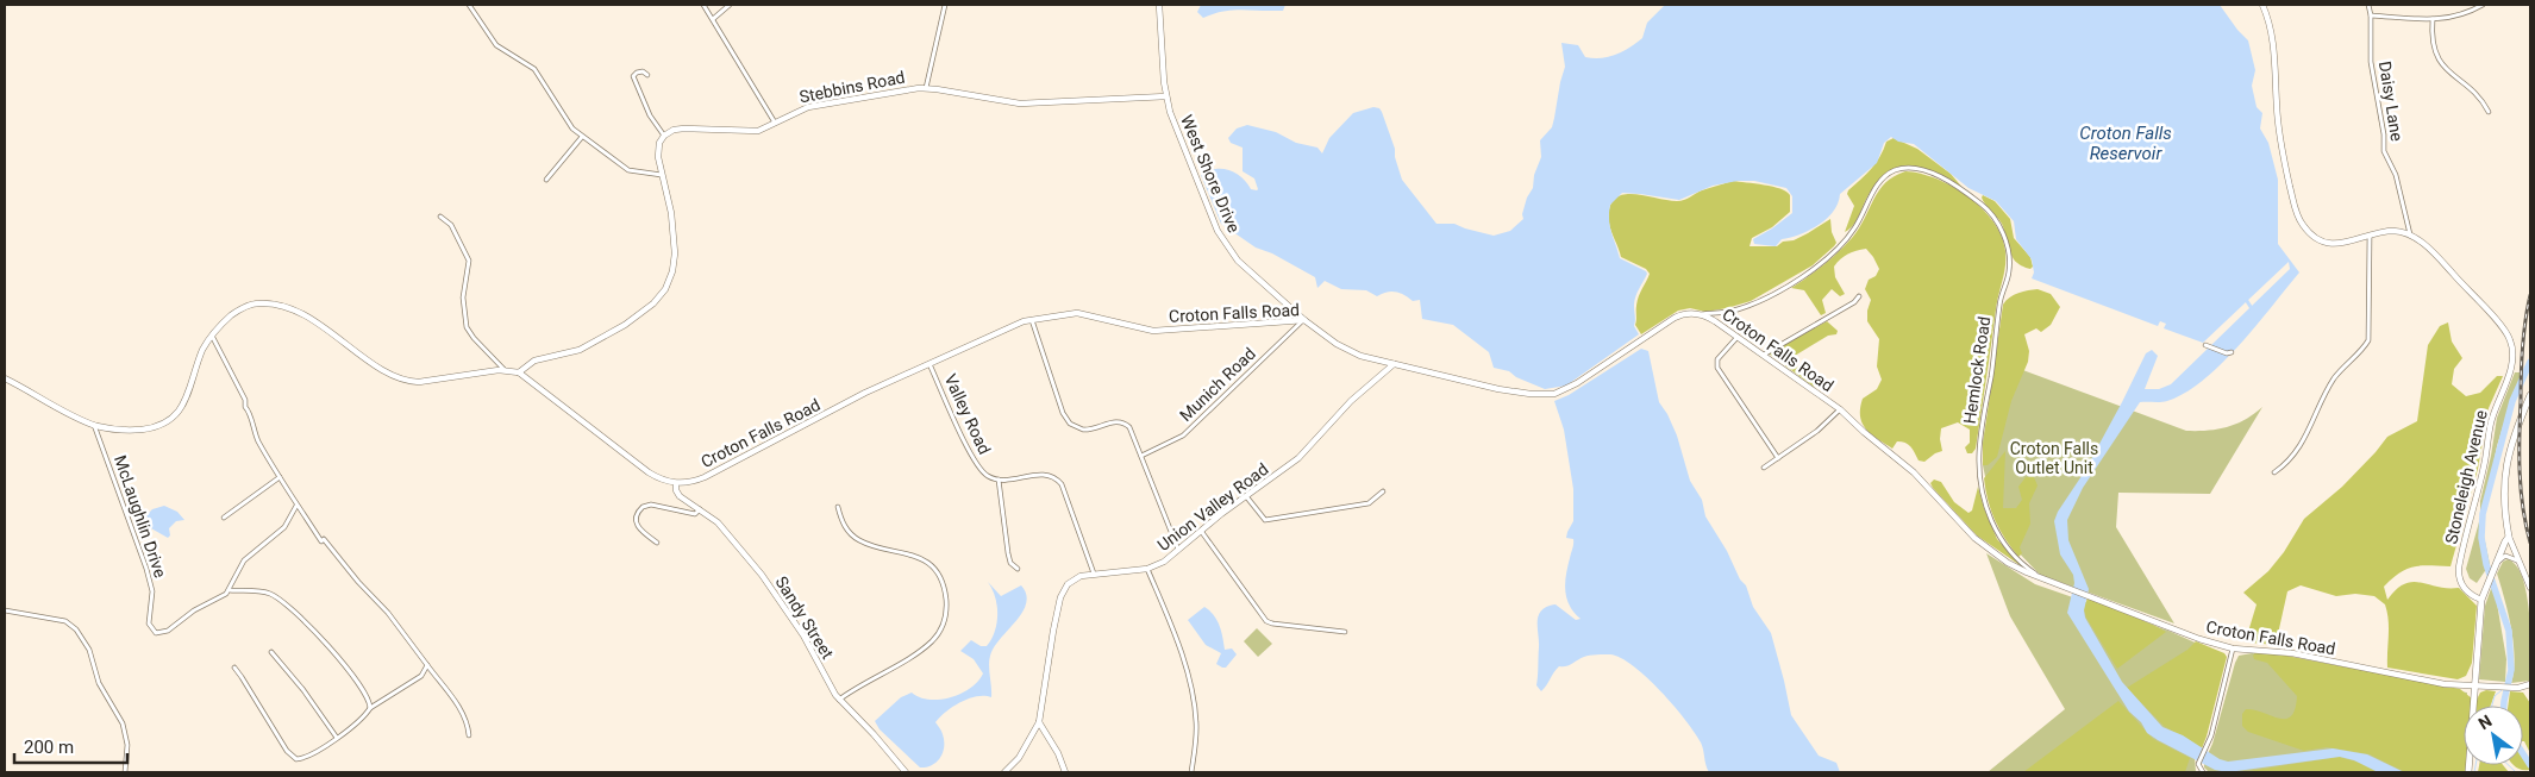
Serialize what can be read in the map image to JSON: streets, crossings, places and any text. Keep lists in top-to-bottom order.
{
  "streets": {
    "street": [
      "Stebbins Road",
      "Daisy Lane",
      "West Shore Drive",
      "Croton Falls Road",
      "Hemlock Road",
      "Munich Road",
      "Valley Road",
      "Stoneleigh Avenue",
      "Union Valley Road",
      "McLaughlin Drive",
      "Sandy Street"
    ]
  },
  "crossings": [
    ["Stebbins Road", "West Shore Drive"],
    ["Daisy Lane", "Stoneleigh Avenue"],
    ["West Shore Drive", "Croton Falls Road"],
    ["West Shore Drive", "Munich Road"],
    ["Croton Falls Road", "Hemlock Road"],
    ["Croton Falls Road", "Munich Road"],
    ["Croton Falls Road", "Valley Road"],
    ["Croton Falls Road", "Union Valley Road"],
    ["Croton Falls Road", "Sandy Street"]
  ],
  "water": ["Croton Falls Reservoir"],
  "parks": ["Croton Falls Outlet Unit"],
  "scale_bar": "200 m",
  "north": "top left"
}
